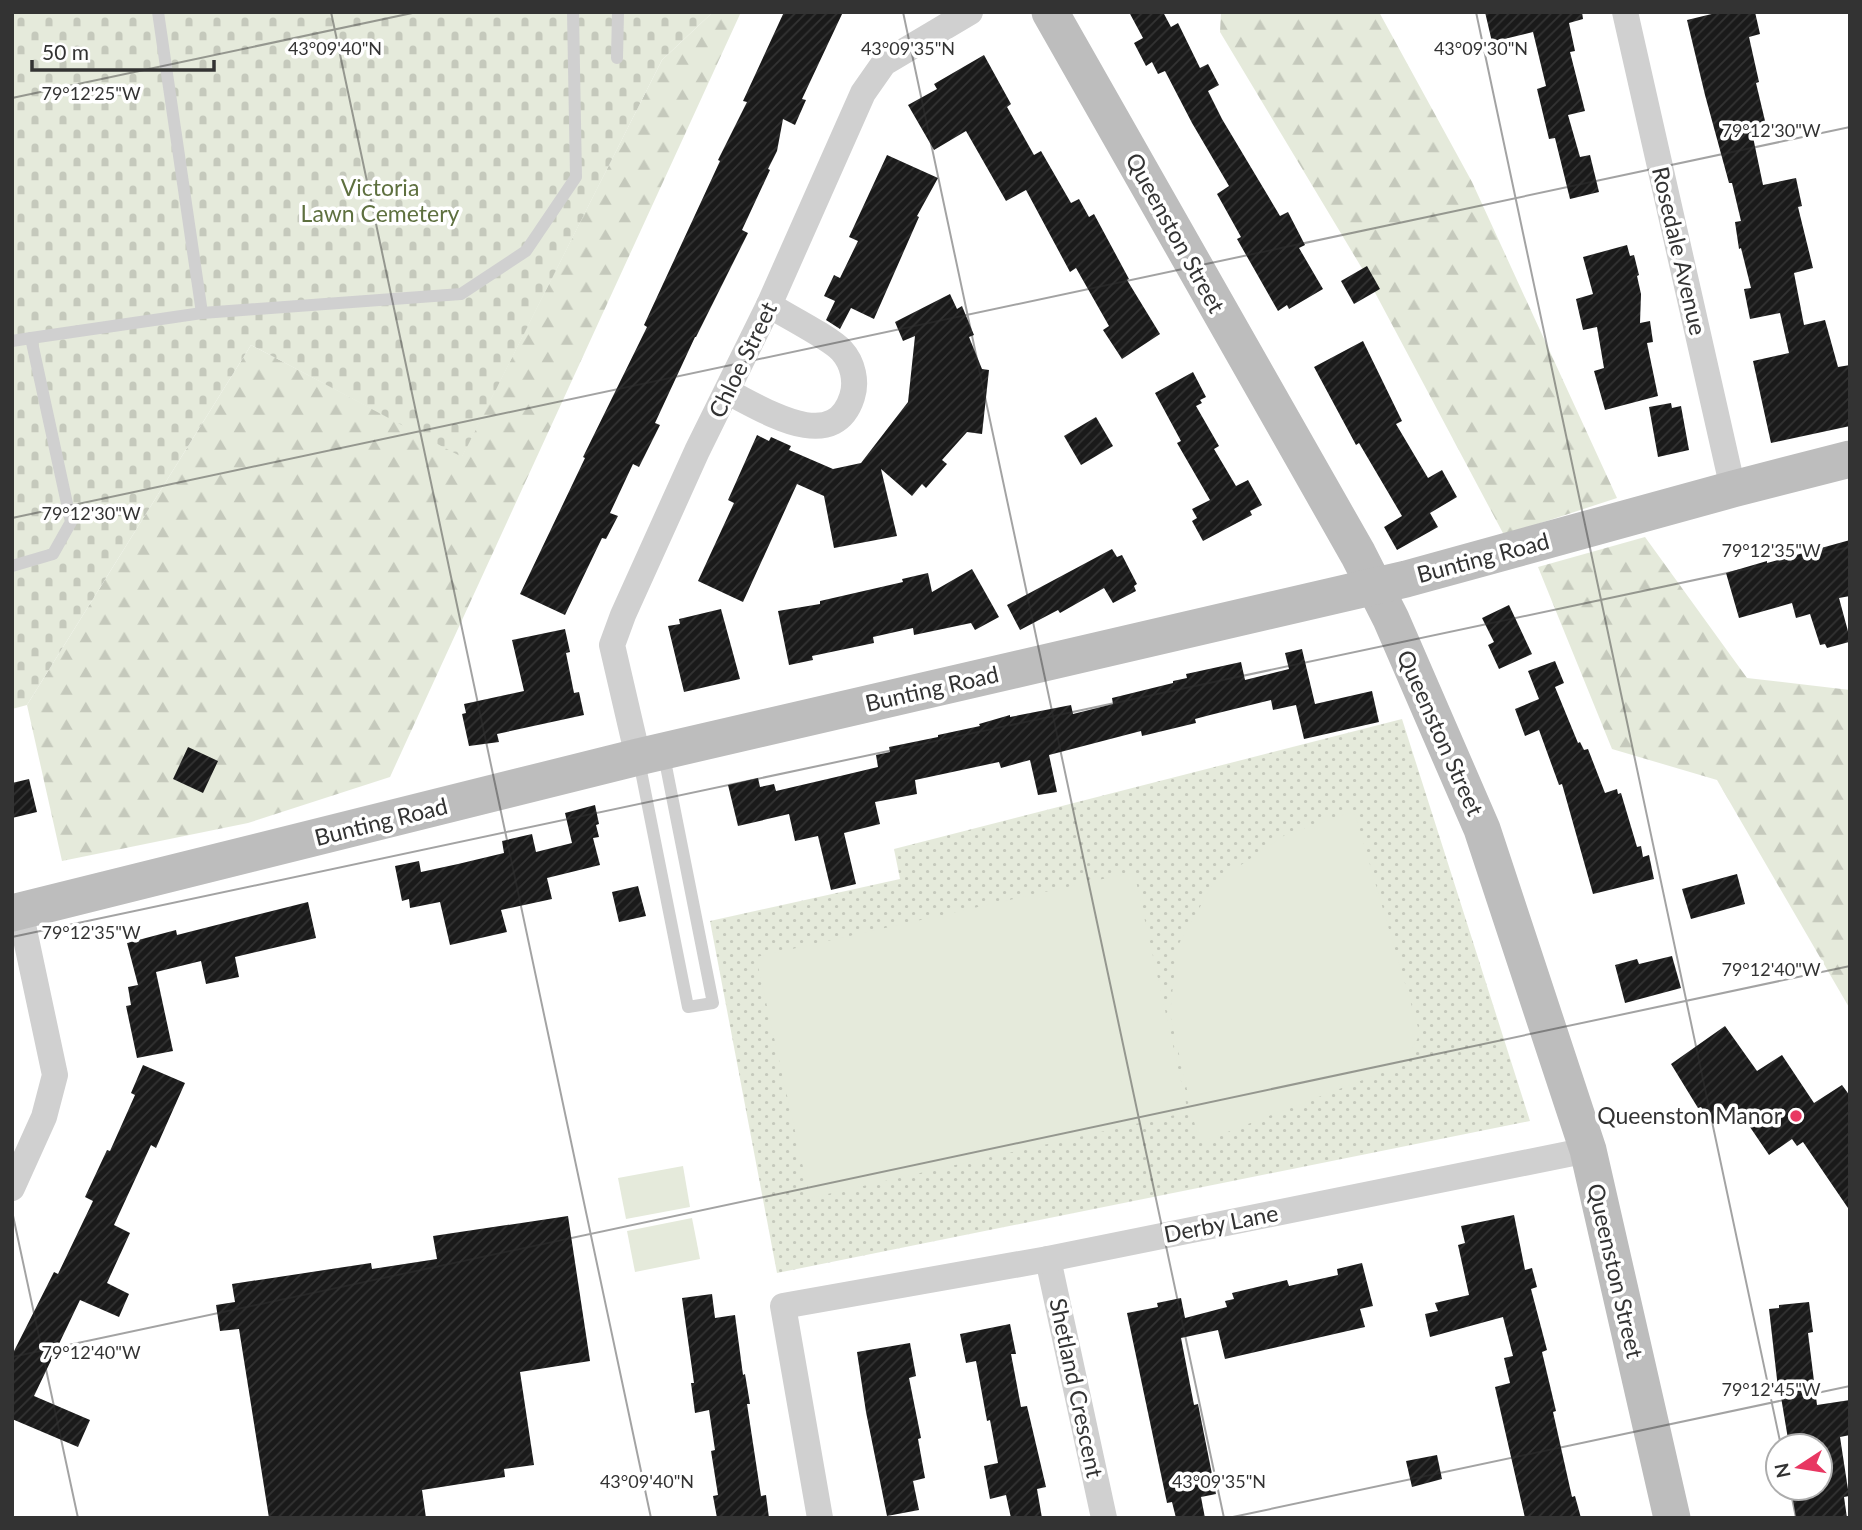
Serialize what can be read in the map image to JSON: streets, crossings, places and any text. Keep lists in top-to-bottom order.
{
  "streets": {
    "main road": ["Queenston Street", "Bunting Road"],
    "street": [
      "Rosedale Avenue",
      "Chloe Street",
      "Derby Lane",
      "Shetland Crescent"
    ]
  },
  "crossings": [
    ["Queenston Street", "Bunting Road"],
    ["Queenston Street", "Derby Lane"],
    ["Rosedale Avenue", "Bunting Road"],
    ["Chloe Street", "Bunting Road"],
    ["Derby Lane", "Shetland Crescent"]
  ],
  "parks": ["Victoria Lawn Cemetery"],
  "places": ["Queenston Manor"],
  "scale_bar": "50 m",
  "north": "left",
  "coordinates": [
    "43°09'40\"N",
    "43°09'35\"N",
    "43°09'30\"N",
    "79°12'25\"W",
    "79°12'30\"W",
    "79°12'35\"W",
    "79°12'40\"W",
    "79°12'45\"W"
  ]
}
